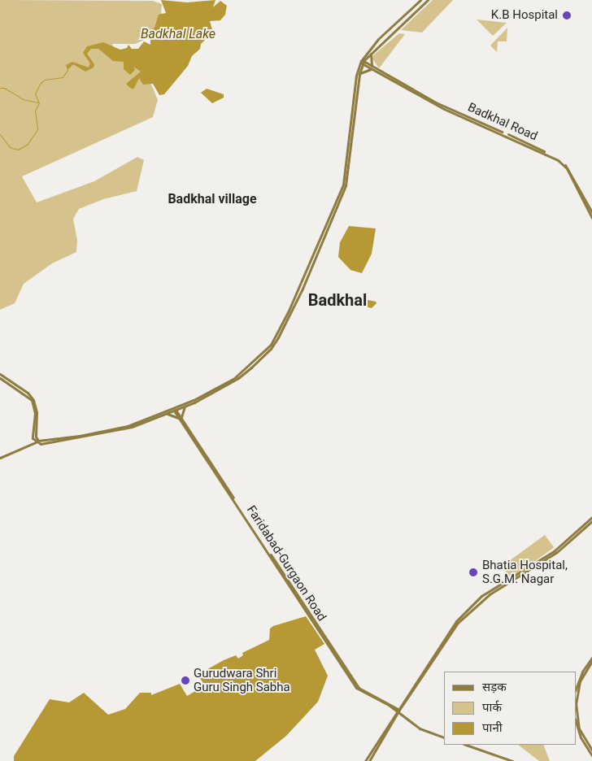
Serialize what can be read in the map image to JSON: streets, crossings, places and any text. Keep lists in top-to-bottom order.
{
  "streets": {
    "street": ["Badkhal Road", "Faridabad-Gurgaon Road"]
  },
  "districts": ["Badkhal village", "Badkhal"],
  "water": ["Badkhal Lake"],
  "places": ["K.B Hospital", "Bhatia Hospital, S.G.M. Nagar", "Gurudwara Shri Guru Singh Sabha"],
  "legend": ["सड़क", "पार्क", "पानी"]
}
